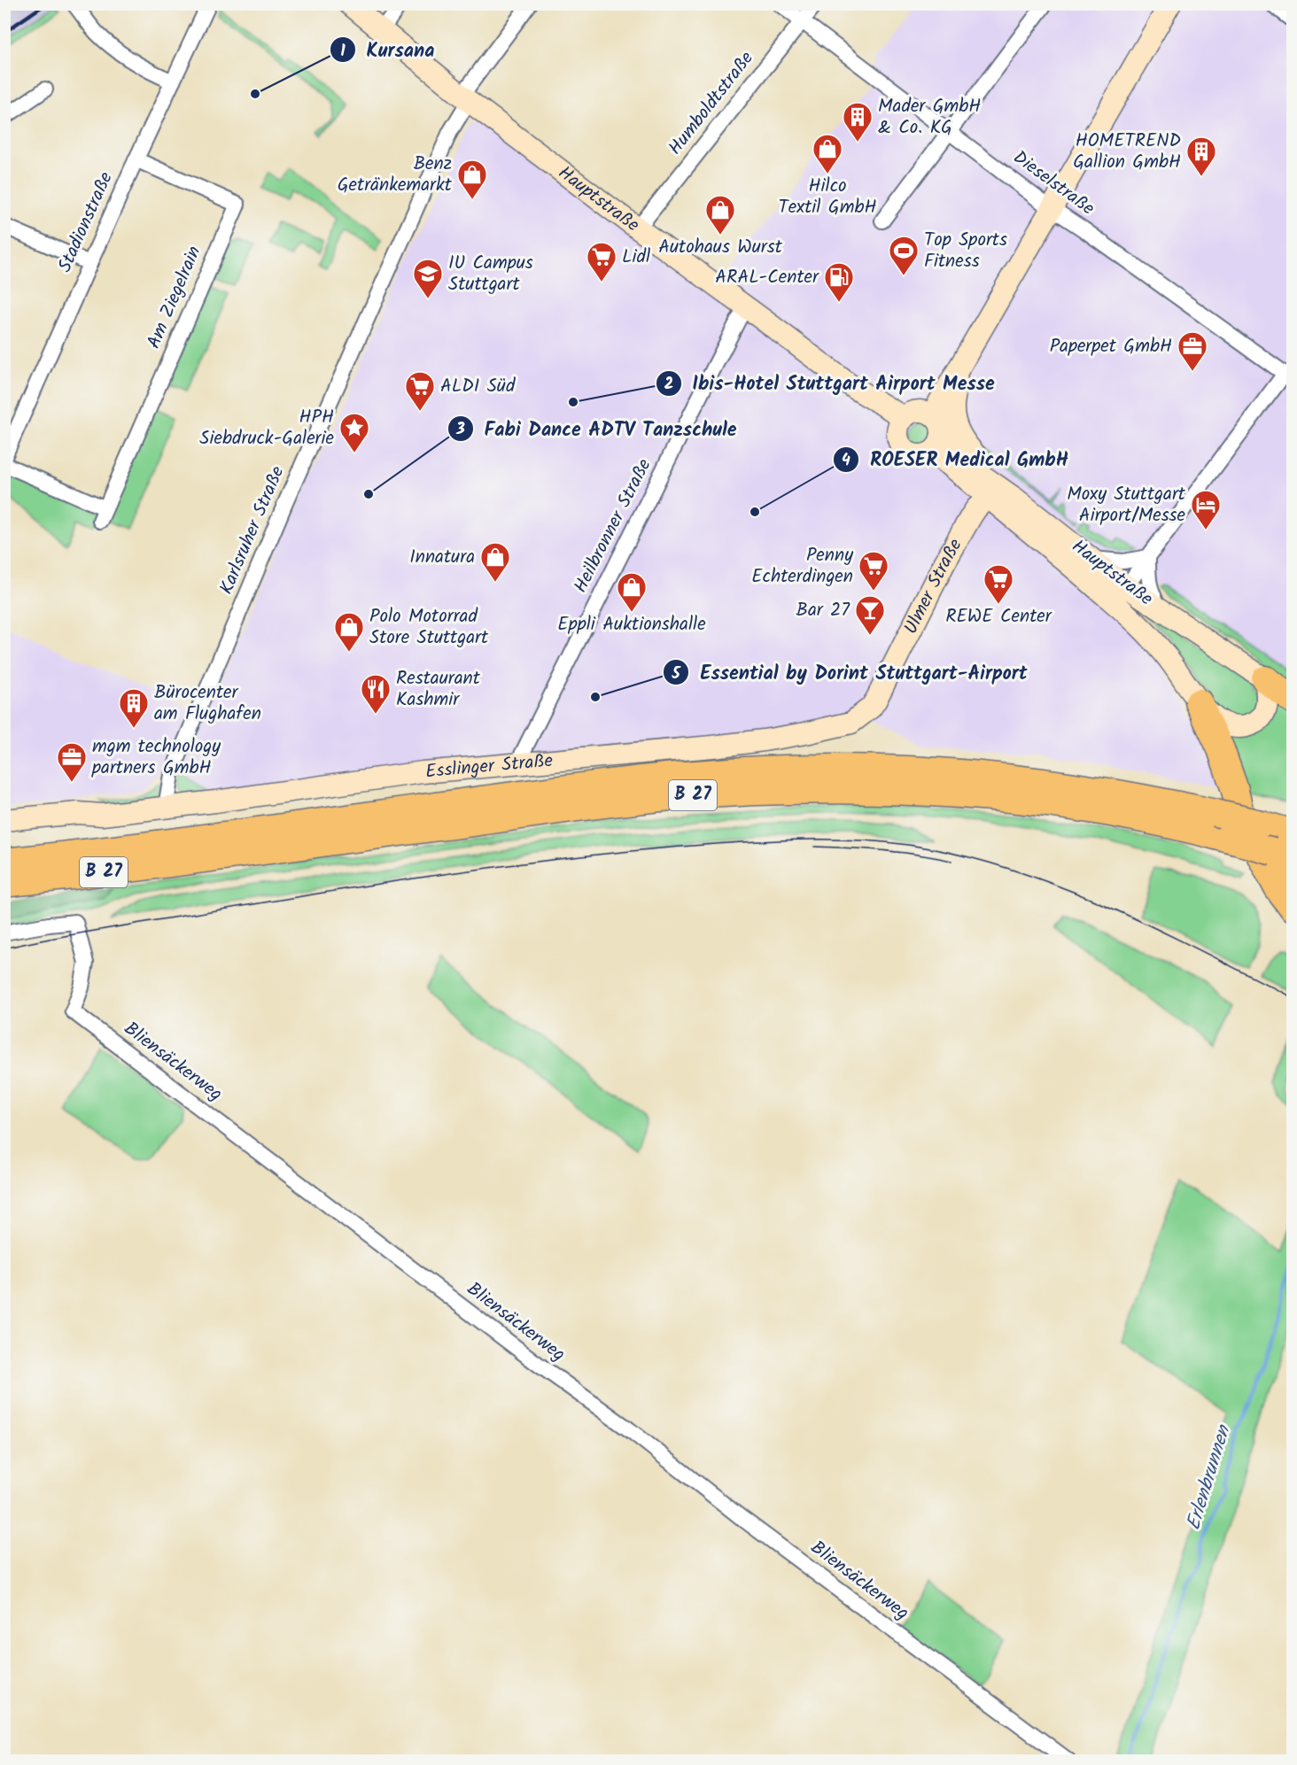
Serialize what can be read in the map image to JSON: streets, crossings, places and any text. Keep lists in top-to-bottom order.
{
  "streets": {
    "highway": ["B 27"],
    "main road": ["Hauptstraße", "Ulmer Straße", "Esslinger Straße"],
    "street": [
      "Humboldtstraße",
      "Dieselstraße",
      "Stadionstraße",
      "Am Ziegelrain",
      "Heilbronner Straße",
      "Karlsruher Straße",
      "Bliensäckerweg"
    ]
  },
  "crossings": [
    ["Humboldtstraße", "Dieselstraße"],
    ["Humboldtstraße", "Hauptstraße"],
    ["Dieselstraße", "Hauptstraße"],
    ["Hauptstraße", "Heilbronner Straße"],
    ["Hauptstraße", "Karlsruher Straße"],
    ["Hauptstraße", "Ulmer Straße"],
    ["Stadionstraße", "Am Ziegelrain"],
    ["Heilbronner Straße", "Esslinger Straße"],
    ["Karlsruher Straße", "Esslinger Straße"],
    ["Ulmer Straße", "Esslinger Straße"]
  ],
  "water": ["Erlenbrunnen"],
  "places": {
    "other": [
      "Kursana",
      "Ibis-Hotel Stuttgart Airport Messe",
      "Fabi Dance ADTV Tanzschule",
      "ROESER Medical GmbH",
      "Essential by Dorint Stuttgart-Airport"
    ],
    "building": ["Mader GmbH & Co. KG", "HOMETREND Gallion GmbH", "Bürocenter am Flughafen"],
    "shop": [
      "Hilco Textil GmbH",
      "Benz Getränkemarkt",
      "Autohaus Wurst",
      "Innatura",
      "Eppli Auktionshalle",
      "Polo Motorrad Store Stuttgart"
    ],
    "sports": ["Top Sports Fitness"],
    "supermarket": [
      "Lidl",
      "ALDI Süd",
      "Penny Echterdingen",
      "REWE Center"
    ],
    "school or university": ["IU Campus Stuttgart"],
    "fuel station": ["ARAL-Center"],
    "office": ["Paperpet GmbH", "mgm technology partners GmbH"],
    "place": ["HPH Siebdruck-Galerie"],
    "hotel": ["Moxy Stuttgart Airport/Messe"],
    "bar": ["Bar 27"],
    "restaurant": ["Restaurant Kashmir"]
  }
}
